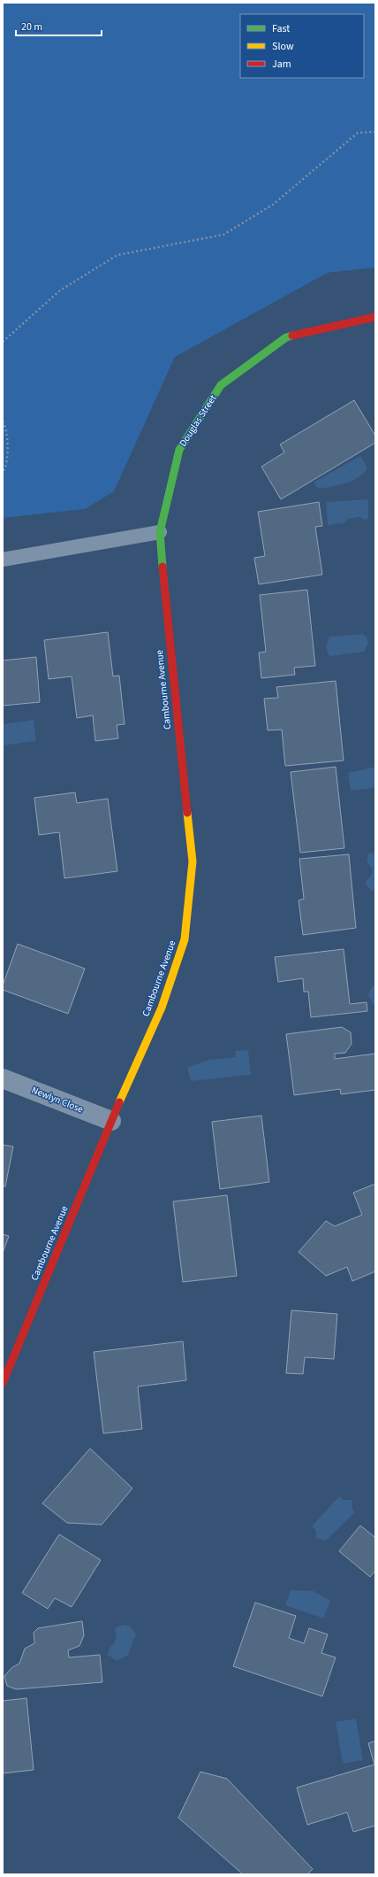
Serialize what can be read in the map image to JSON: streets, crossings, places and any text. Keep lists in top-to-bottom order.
{
  "streets": {
    "street": ["Douglas Street", "Cambourne Avenue", "Newlyn Close"]
  },
  "crossings": [
    ["Douglas Street", "Cambourne Avenue"],
    ["Cambourne Avenue", "Newlyn Close"]
  ],
  "legend": ["Fast", "Slow", "Jam"],
  "scale_bar": "20 m"
}
